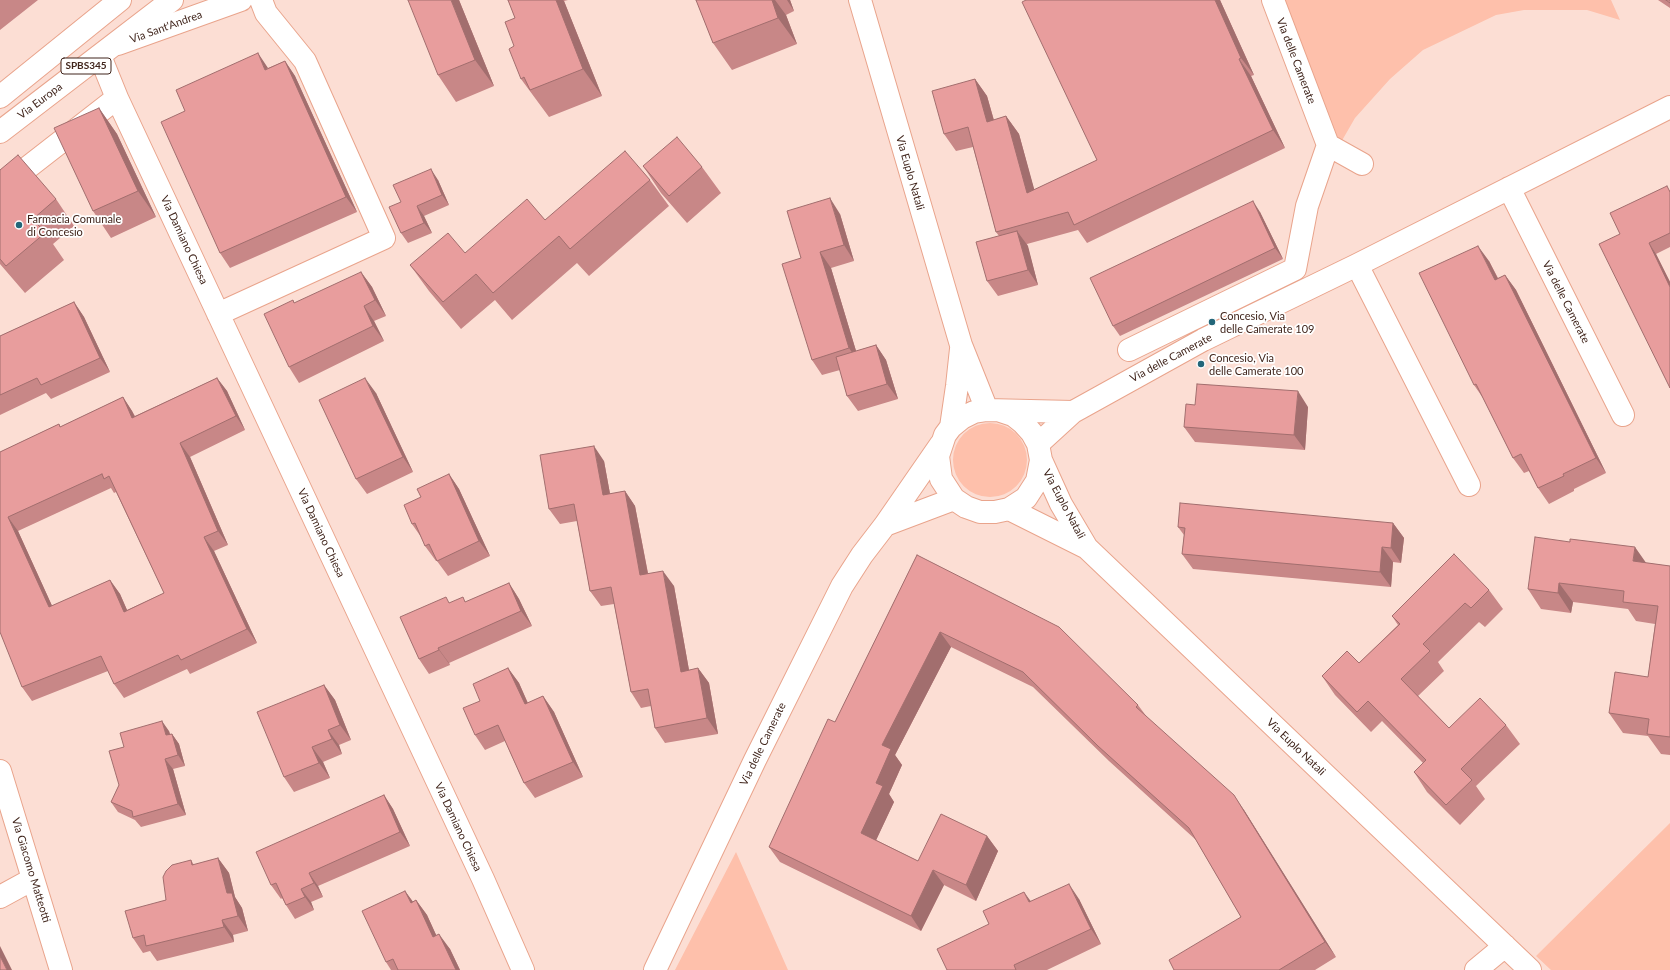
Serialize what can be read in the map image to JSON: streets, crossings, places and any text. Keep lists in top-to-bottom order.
{
  "streets": {
    "street": [
      "Via Sant'Andrea",
      "Via delle Camerate",
      "SPBS345",
      "Via Europa",
      "Via Euplo Natali",
      "Via Damiano Chiesa",
      "Via Giacomo Matteotti"
    ]
  },
  "crossings": [
    ["Via Sant'Andrea", "Via Europa"],
    ["Via delle Camerate", "Via Euplo Natali"]
  ],
  "places": ["Farmacia Comunale di Concesio", "Concesio, Via delle Camerate 109", "Concesio, Via delle Camerate 100"]
}
